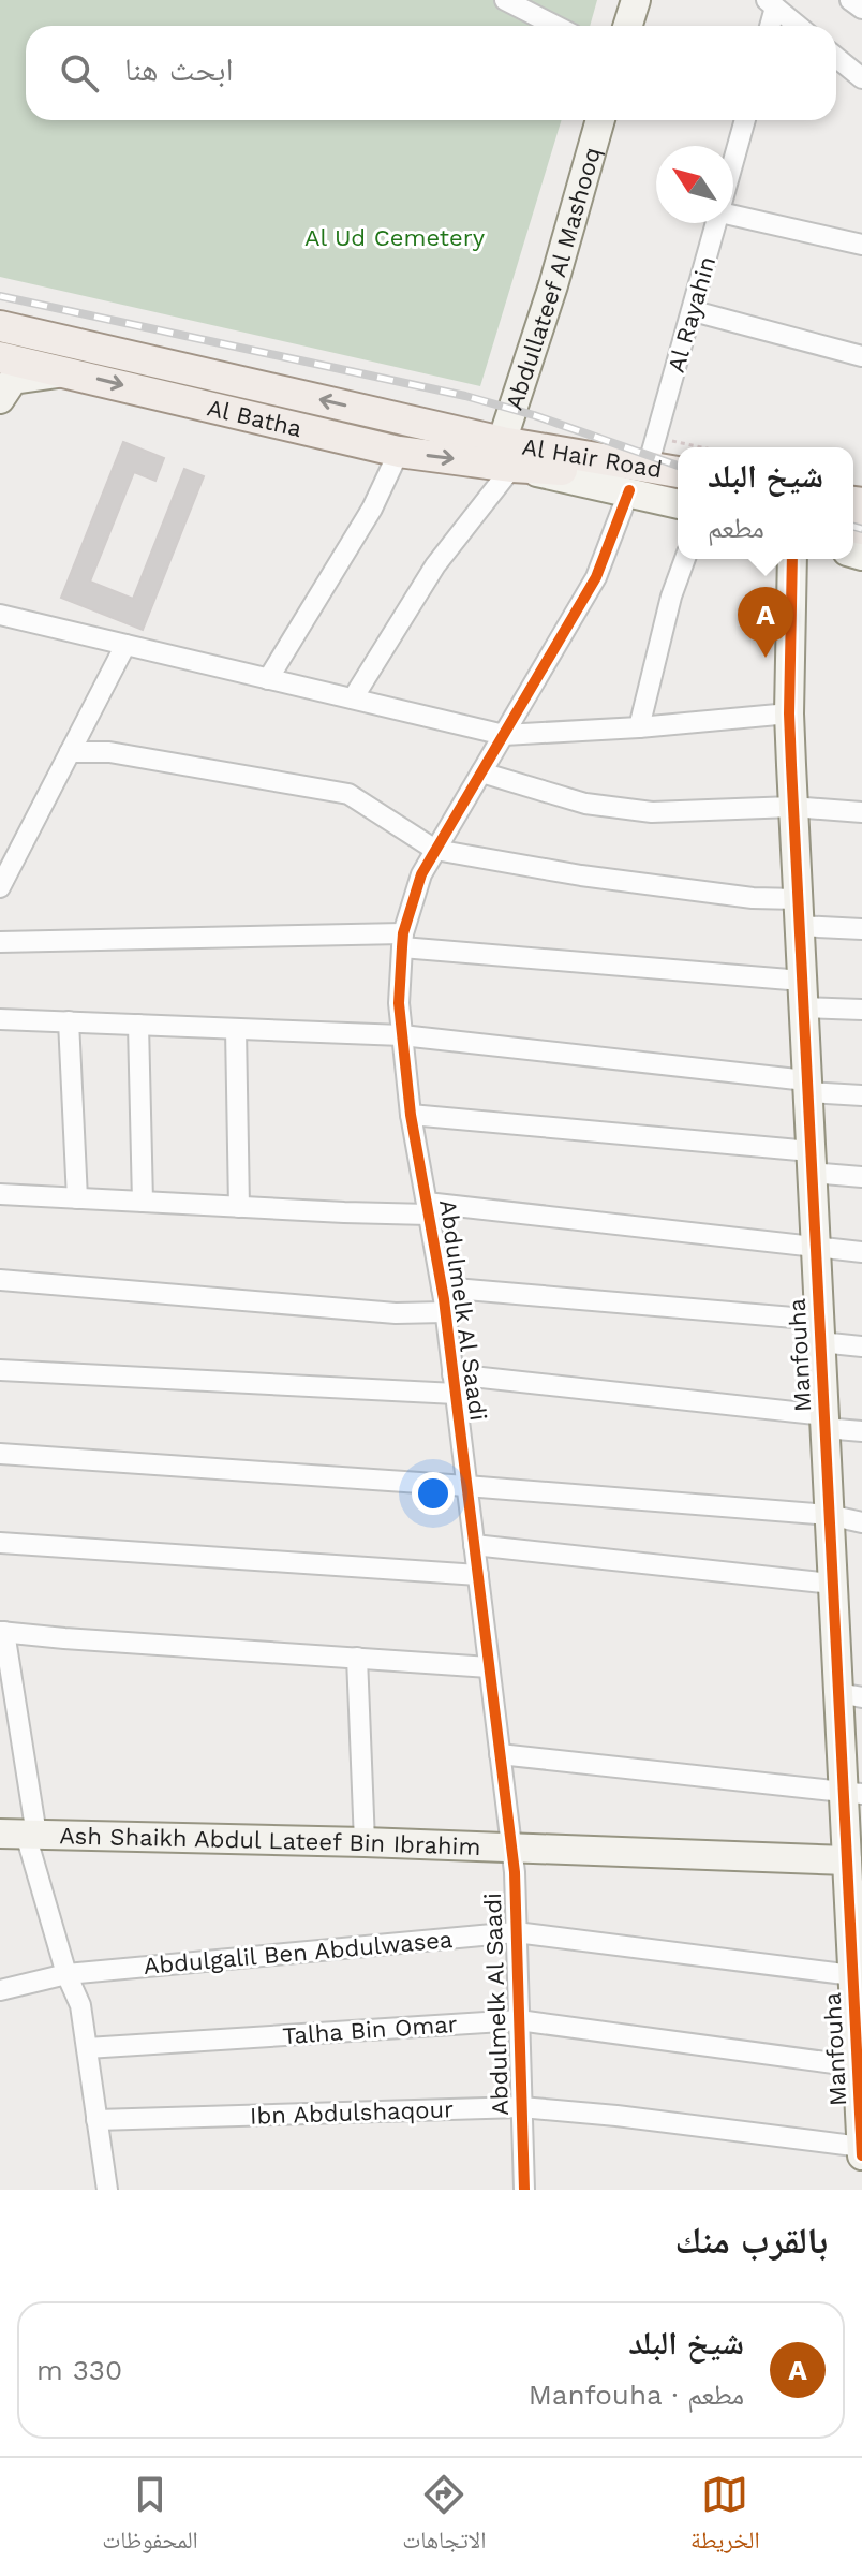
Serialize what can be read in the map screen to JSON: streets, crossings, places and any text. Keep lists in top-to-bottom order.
{
  "streets": {
    "main road": ["Al Batha", "Al Hair Road"],
    "street": [
      "Abdullateef Al Mashooq",
      "Al Rayahin",
      "Abdulmelk Al Saadi",
      "Manfouha",
      "Ash Shaikh Abdul Lateef Bin Ibrahim",
      "Abdulgalil Ben Abdulwasea",
      "Talha Bin Omar",
      "Ibn Abdulshaqour"
    ]
  },
  "crossings": [
    ["Abdullateef Al Mashooq", "Al Batha"],
    ["Al Rayahin", "Al Batha"],
    ["Al Rayahin", "Al Hair Road"],
    ["Al Rayahin", "Abdulmelk Al Saadi"],
    ["Al Batha", "Al Hair Road"],
    ["Al Batha", "Abdulmelk Al Saadi"],
    ["Al Hair Road", "Abdulmelk Al Saadi"],
    ["Abdulmelk Al Saadi", "Ash Shaikh Abdul Lateef Bin Ibrahim"],
    ["Abdulmelk Al Saadi", "Abdulgalil Ben Abdulwasea"],
    ["Abdulmelk Al Saadi", "Talha Bin Omar"],
    ["Abdulmelk Al Saadi", "Ibn Abdulshaqour"],
    ["Manfouha", "Ash Shaikh Abdul Lateef Bin Ibrahim"],
    ["Manfouha", "Abdulgalil Ben Abdulwasea"],
    ["Manfouha", "Talha Bin Omar"],
    ["Manfouha", "Ibn Abdulshaqour"]
  ],
  "parks": ["Al Ud Cemetery"],
  "north": "top left",
  "page": {
    "search": "ابحث هنا",
    "popup": ["شيخ البلد", "مطعم"],
    "pins": "A",
    "heading": "بالقرب منك",
    "list": [
      {
        "mark": "A",
        "name": "شيخ البلد",
        "note": "مطعم · Manfouha",
        "value": "330 m"
      }
    ],
    "nav": ["الخريطة", "الاتجاهات", "المحفوظات"]
  }
}
